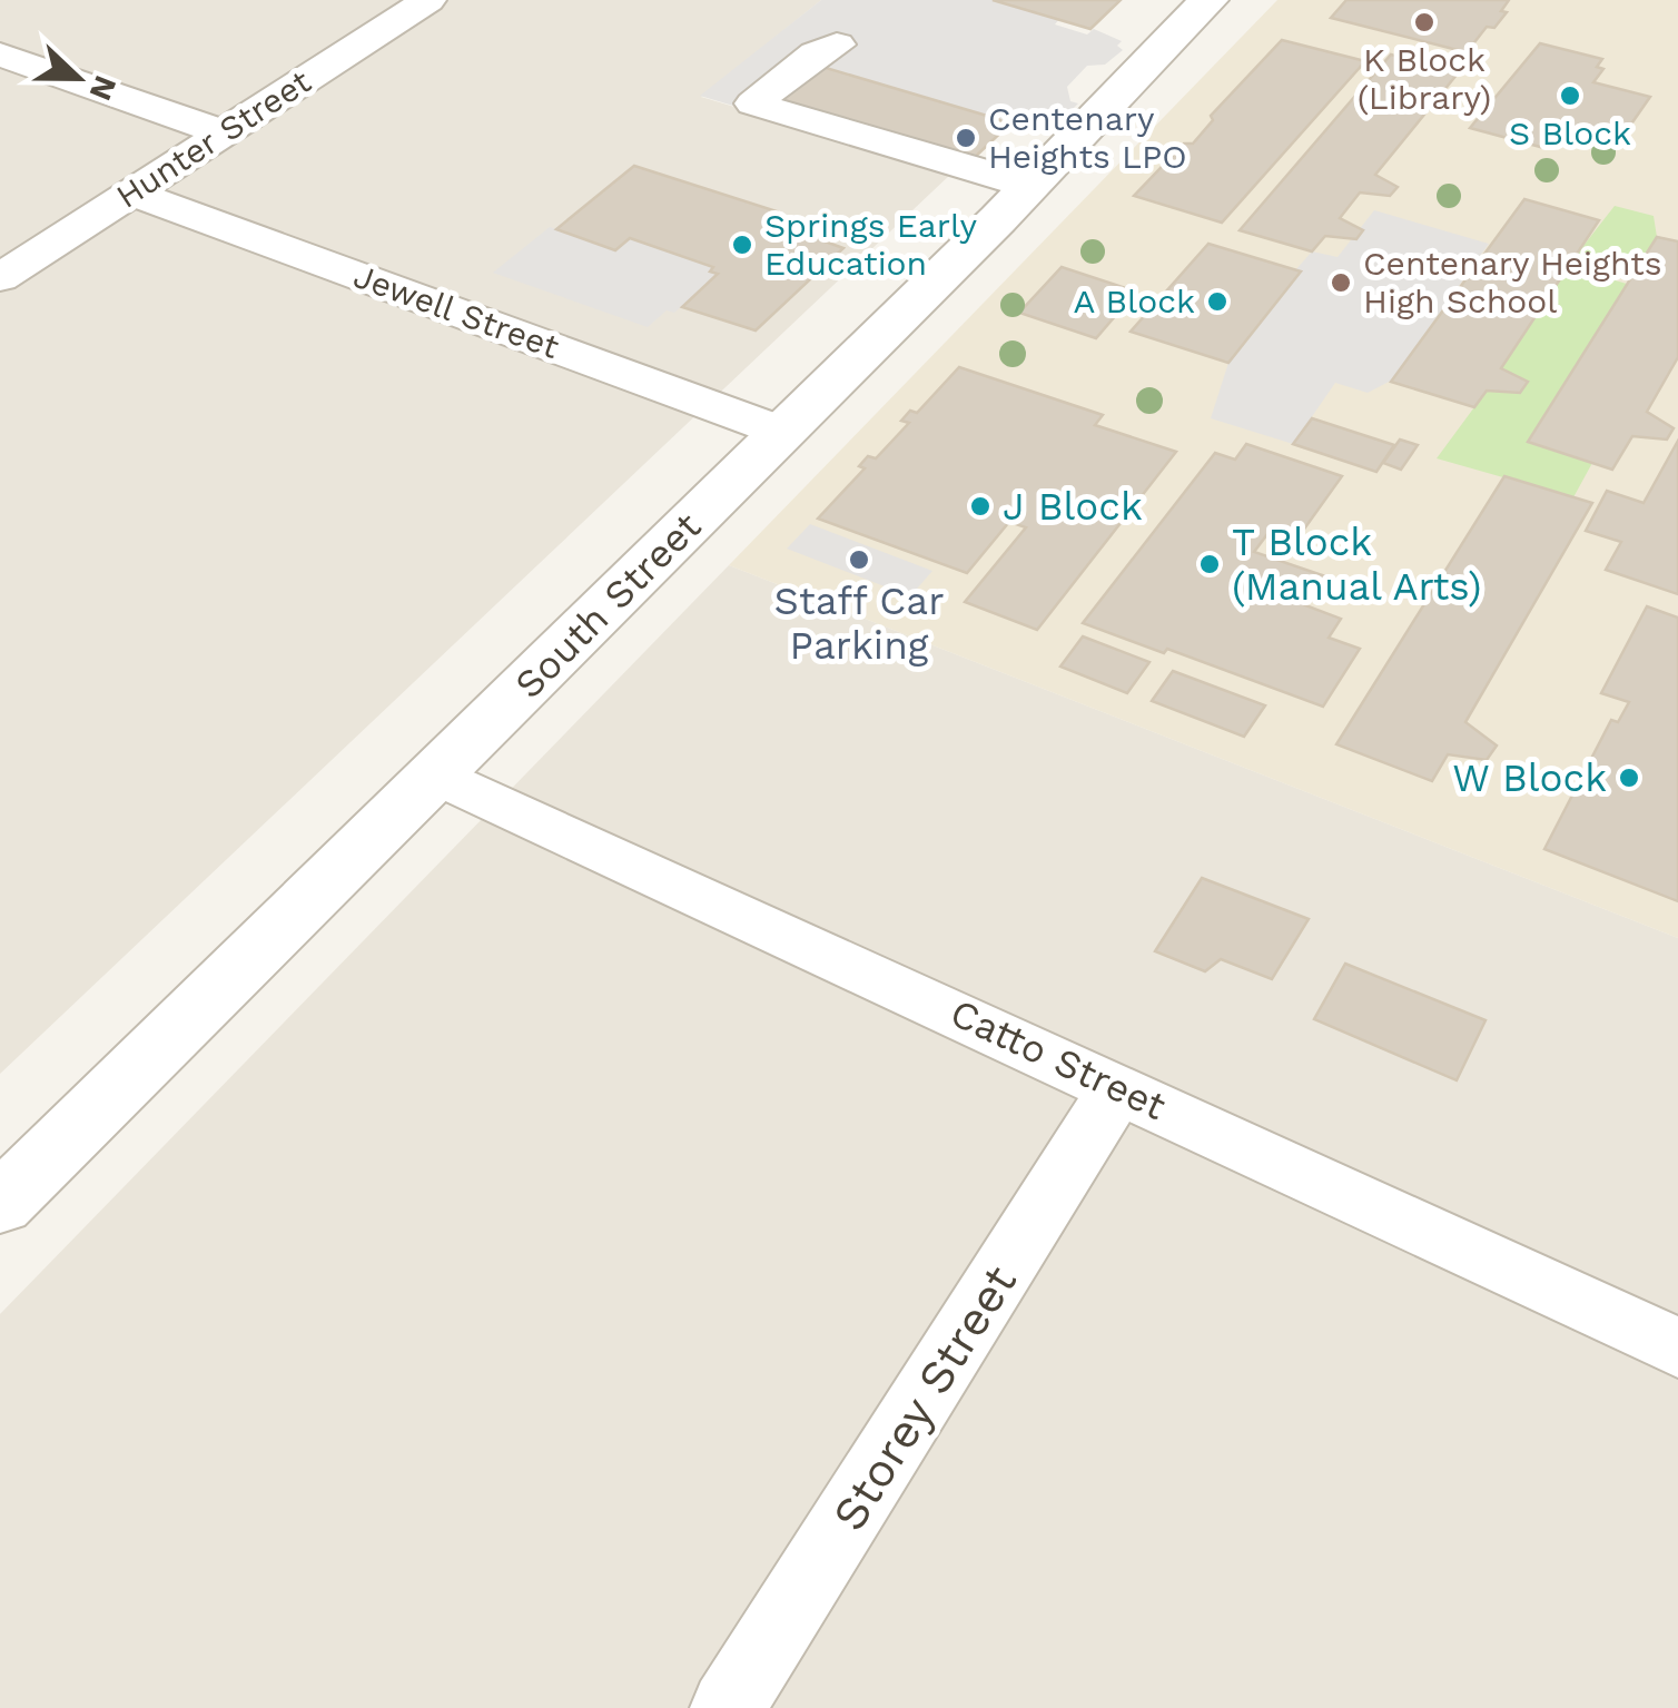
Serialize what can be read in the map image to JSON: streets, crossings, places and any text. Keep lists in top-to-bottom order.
{
  "streets": {
    "street": [
      "Hunter Street",
      "Jewell Street",
      "South Street",
      "Catto Street",
      "Storey Street"
    ]
  },
  "crossings": [
    ["Hunter Street", "Jewell Street"],
    ["Jewell Street", "South Street"],
    ["South Street", "Catto Street"],
    ["Catto Street", "Storey Street"]
  ],
  "places": [
    "K Block (Library)",
    "S Block",
    "Centenary Heights LPO",
    "Springs Early Education",
    "Centenary Heights High School",
    "A Block",
    "J Block",
    "Staff Car Parking",
    "T Block (Manual Arts)",
    "W Block"
  ],
  "north": "right"
}
